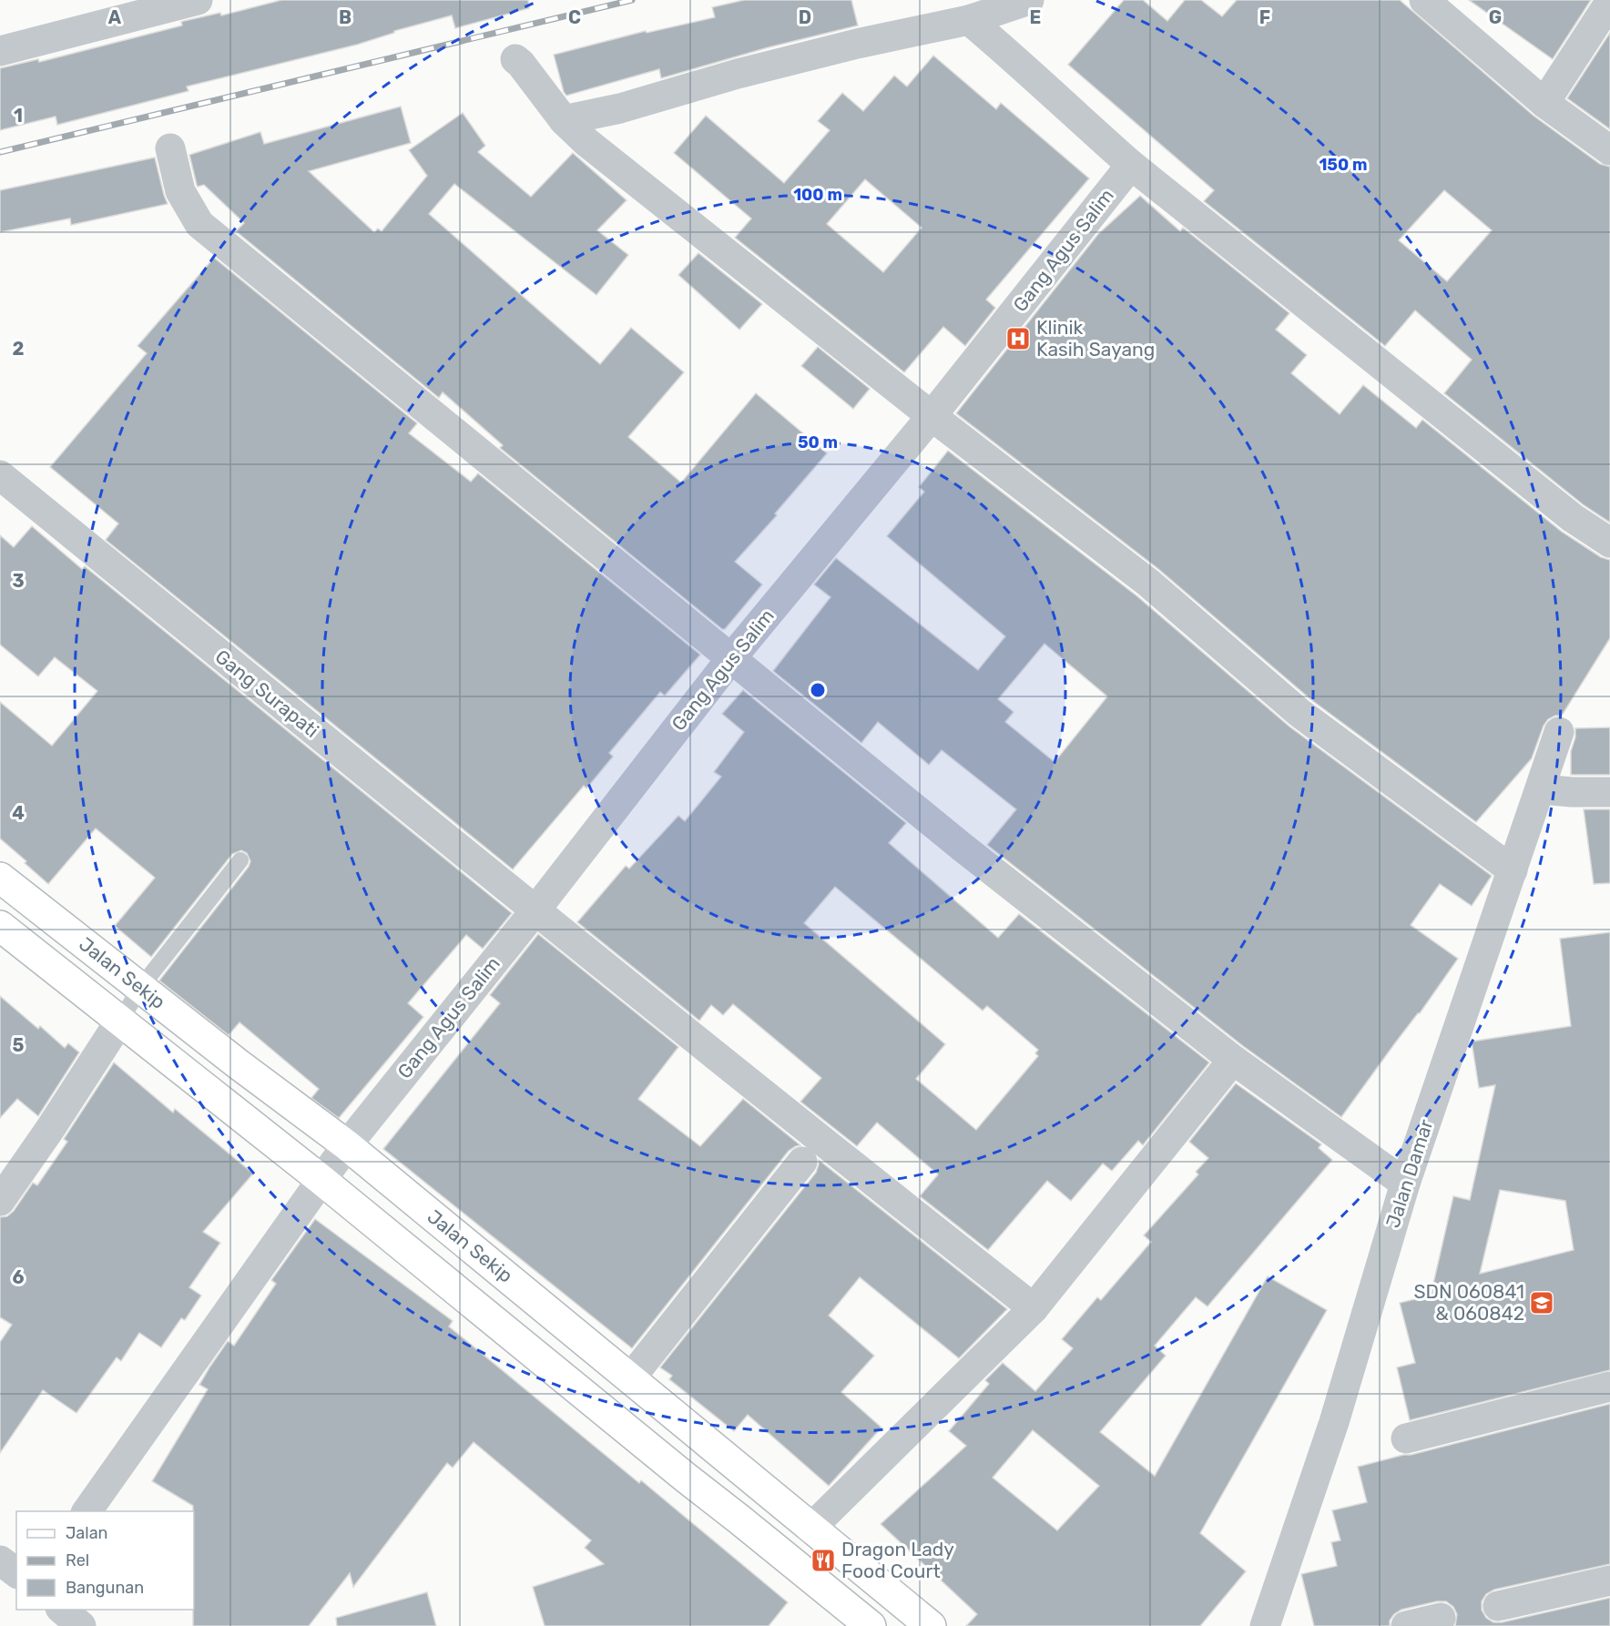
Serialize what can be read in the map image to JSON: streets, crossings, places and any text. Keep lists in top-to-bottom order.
{
  "streets": {
    "street": [
      "Gang Agus Salim",
      "Gang Surapati",
      "Jalan Sekip",
      "Jalan Damar"
    ]
  },
  "crossings": [
    ["Gang Agus Salim", "Gang Surapati"],
    ["Gang Agus Salim", "Jalan Sekip"]
  ],
  "places": {
    "hospital": ["Klinik Kasih Sayang"],
    "school or university": ["SDN 060841 & 060842"],
    "restaurant": ["Dragon Lady Food Court"]
  },
  "legend": ["Jalan", "Rel", "Bangunan"],
  "grid": {
    "columns": [
      "A",
      "B",
      "C",
      "D",
      "E",
      "F",
      "G"
    ],
    "rows": [
      "1",
      "2",
      "3",
      "4",
      "5",
      "6"
    ]
  },
  "rings": ["150 m", "100 m", "50 m"]
}
